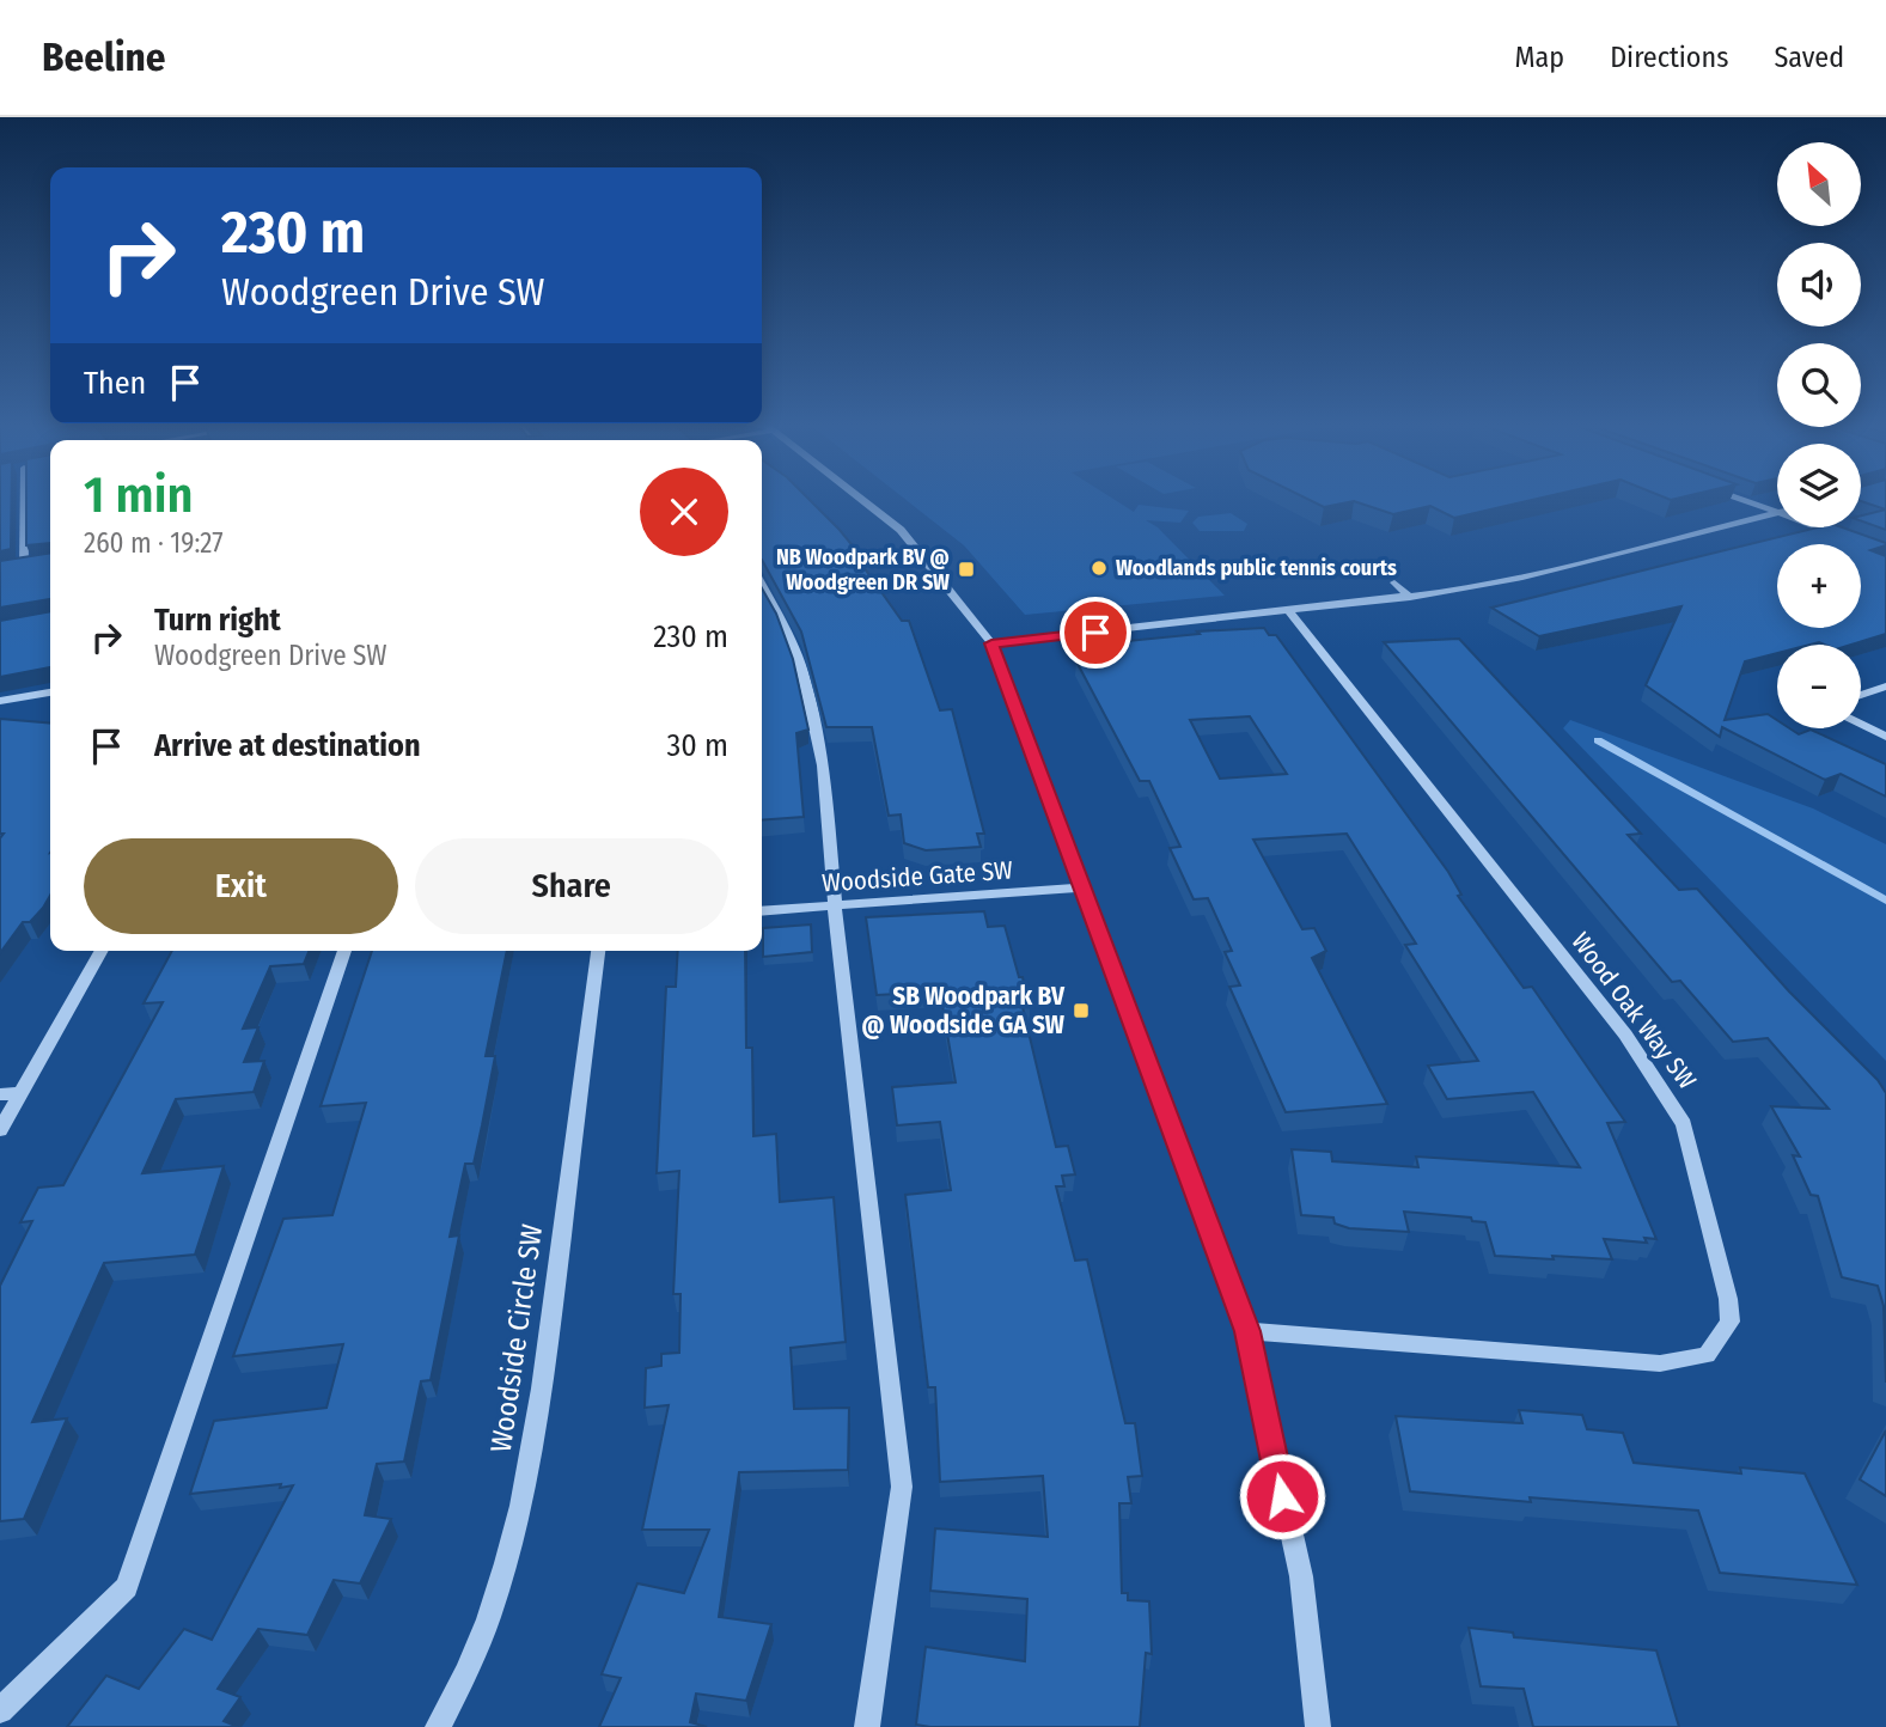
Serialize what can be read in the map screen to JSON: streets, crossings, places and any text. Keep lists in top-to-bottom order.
{
  "streets": {
    "street": ["Woodside Gate SW", "Wood Oak Way SW", "Woodside Circle SW"]
  },
  "places": {
    "other": ["Woodlands public tennis courts"],
    "transit": ["NB Woodpark BV @ Woodgreen DR SW", "SB Woodpark BV @ Woodside GA SW"]
  },
  "north": "top left",
  "page": {
    "header": "Beeline",
    "nav": ["Map", "Directions", "Saved"],
    "map_buttons": ["+", "−"],
    "turn": ["230 m", "Woodgreen Drive SW"],
    "then": "Then",
    "heading": ["1 min", "260 m · 19:27"],
    "list": [
      {
        "name": "Turn right",
        "note": "Woodgreen Drive SW",
        "value": "230 m"
      },
      {
        "name": "Arrive at destination",
        "value": "30 m"
      }
    ],
    "buttons": ["Exit", "Share"]
  }
}
